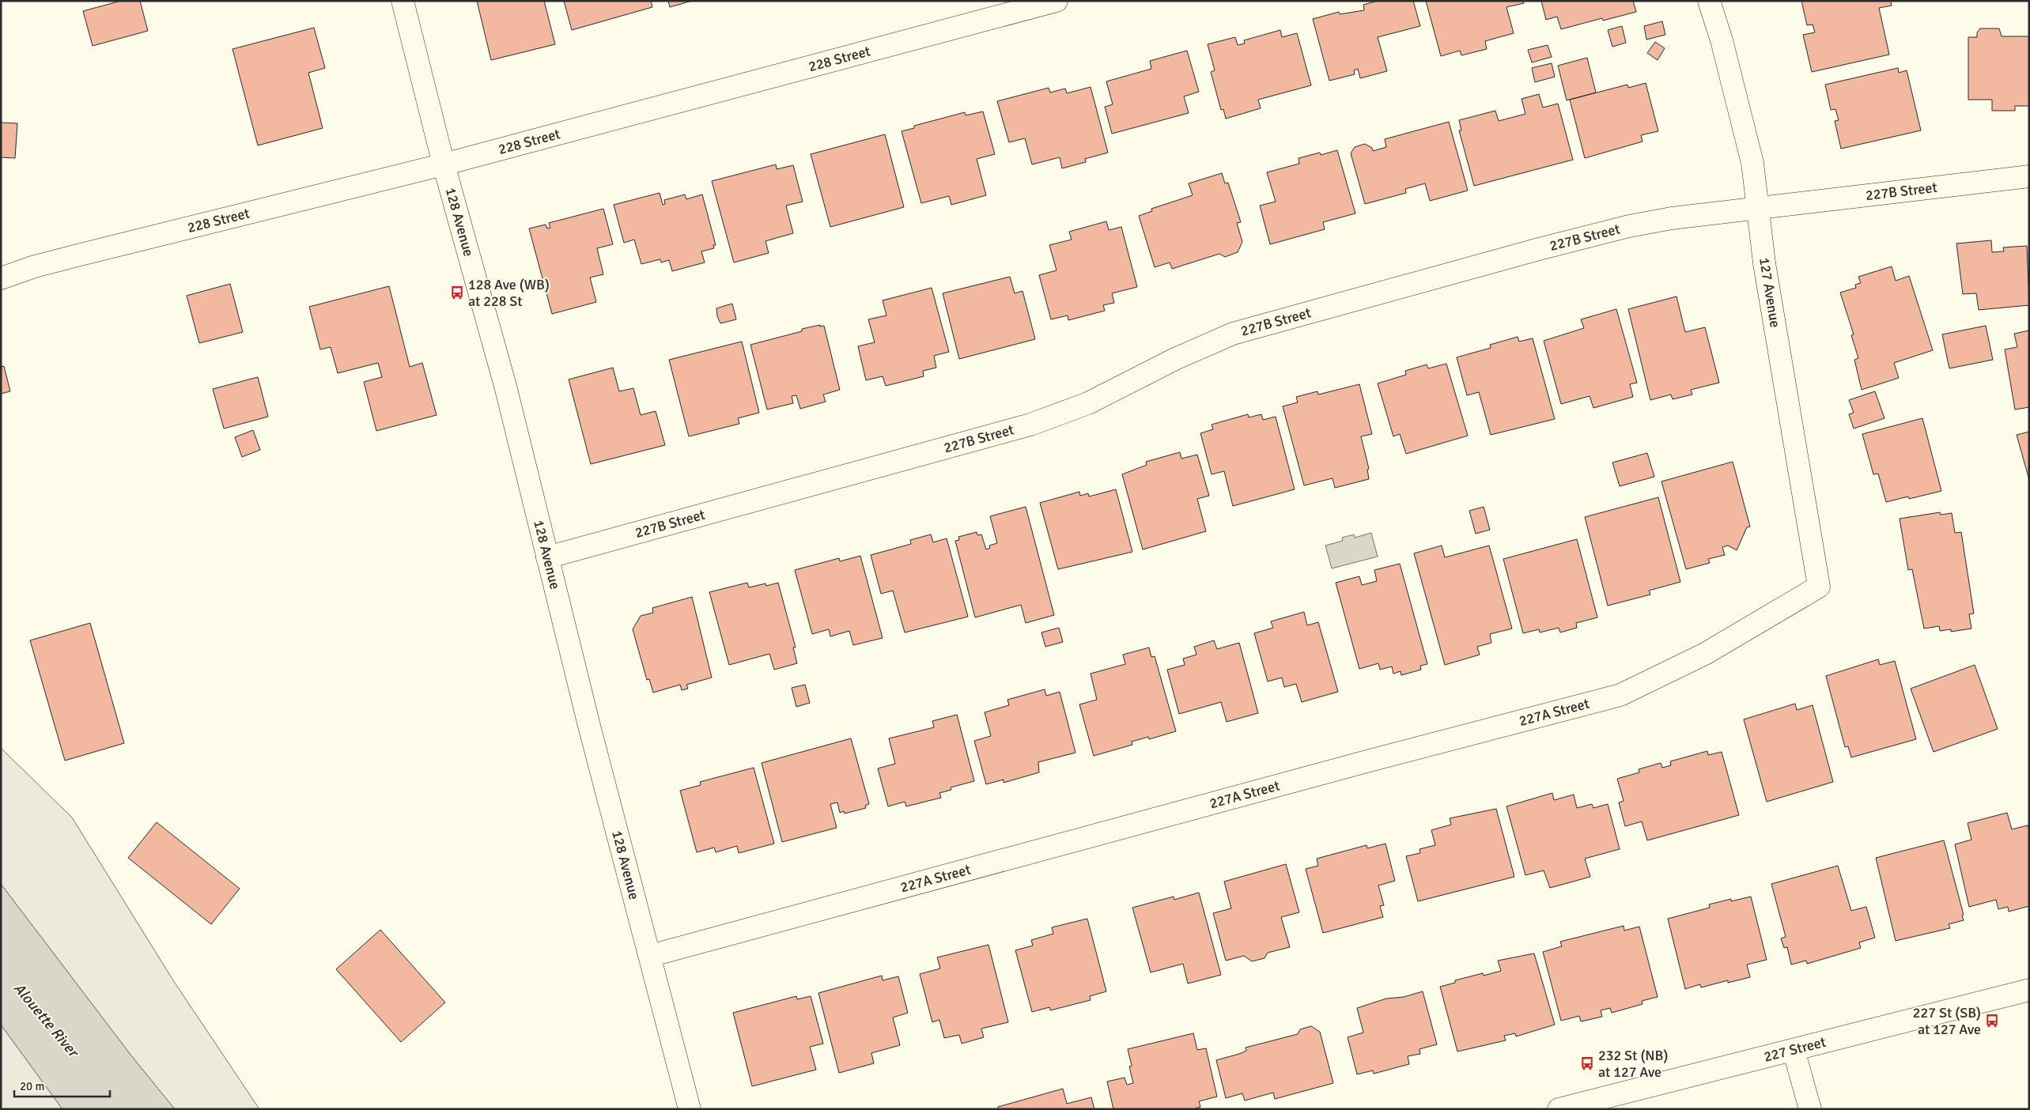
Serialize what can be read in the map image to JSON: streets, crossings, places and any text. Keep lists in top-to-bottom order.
{
  "streets": {
    "street": [
      "228 Street",
      "227B Street",
      "128 Avenue",
      "127 Avenue",
      "227A Street",
      "227 Street"
    ]
  },
  "crossings": [
    ["228 Street", "128 Avenue"],
    ["227B Street", "128 Avenue"],
    ["227B Street", "127 Avenue"],
    ["128 Avenue", "227A Street"],
    ["127 Avenue", "227A Street"]
  ],
  "water": ["Alouette River"],
  "places": {
    "bus stop": ["128 Ave (WB) at 228 St", "227 St (SB) at 127 Ave", "232 St (NB) at 127 Ave"]
  },
  "scale_bar": "20 m"
}
